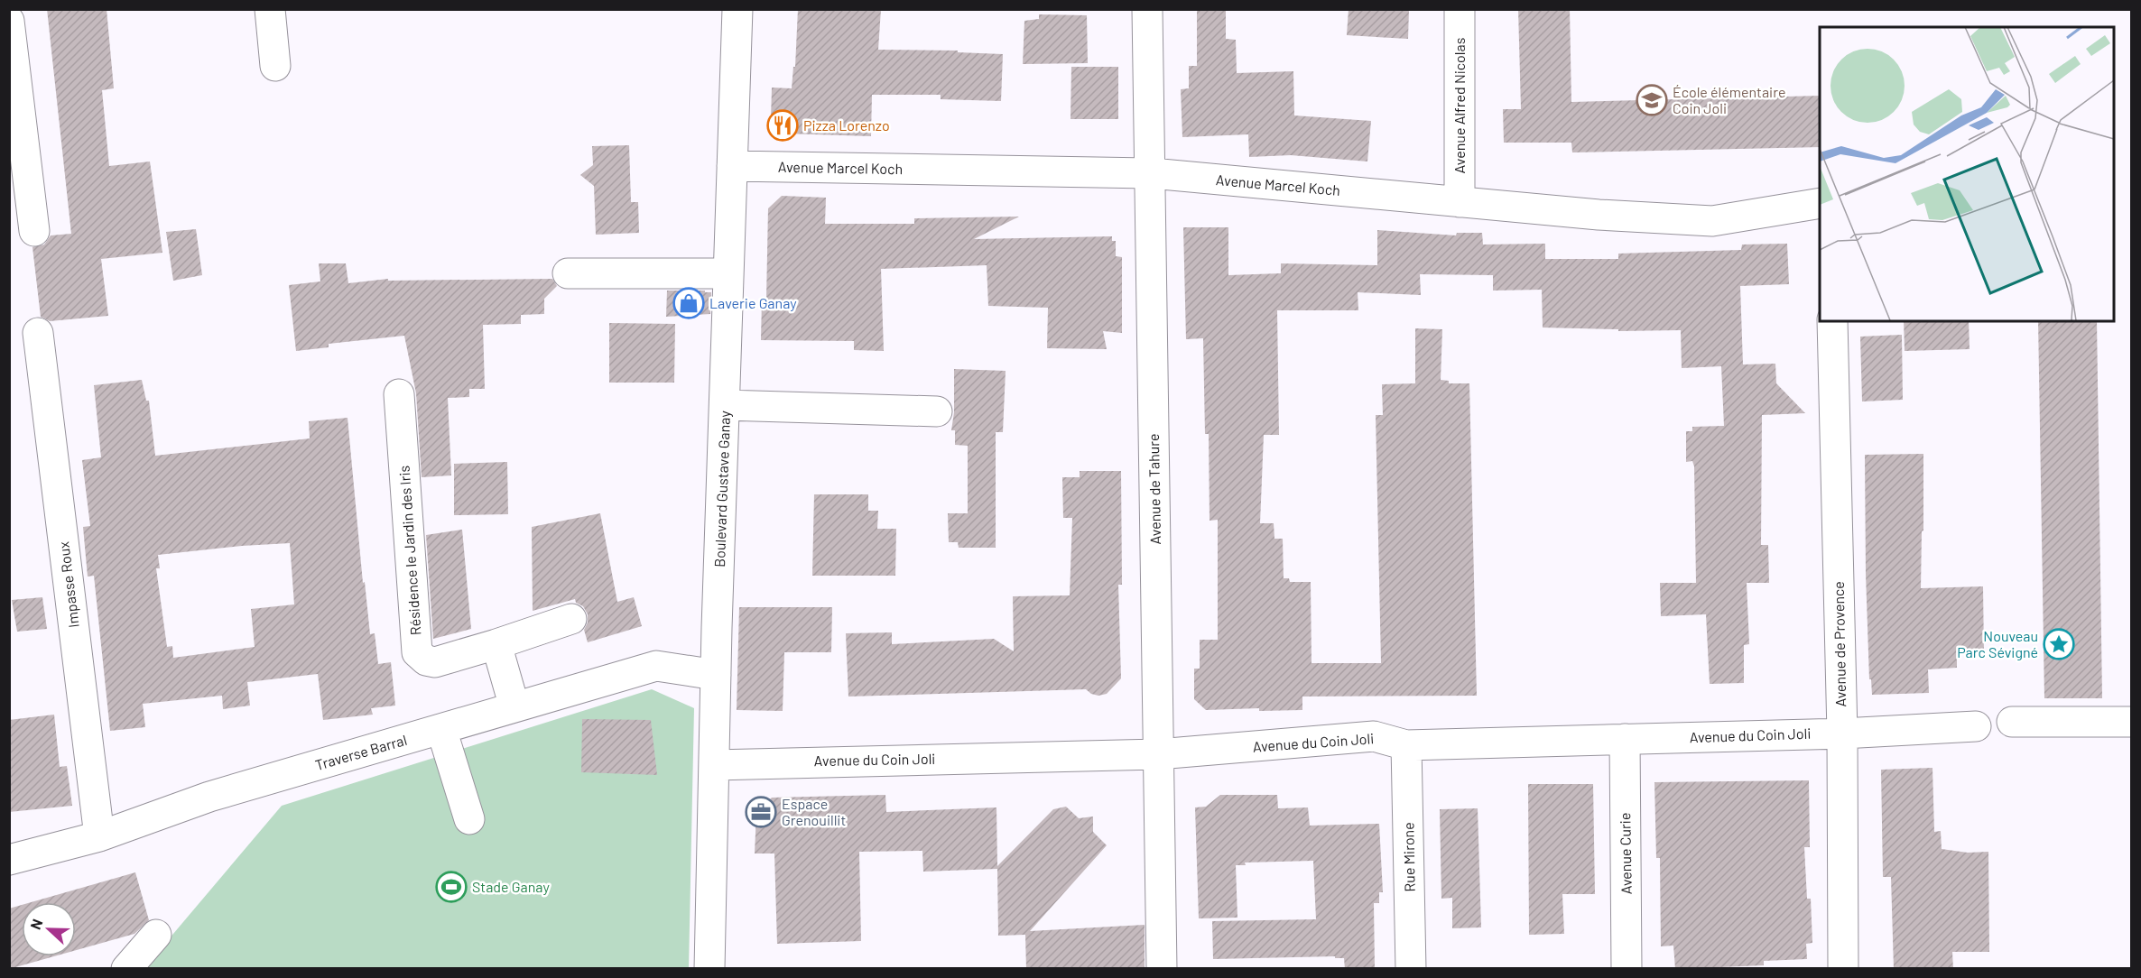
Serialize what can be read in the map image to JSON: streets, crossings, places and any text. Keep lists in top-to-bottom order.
{
  "streets": {
    "street": [
      "Avenue Alfred Nicolas",
      "Avenue Marcel Koch",
      "Boulevard Gustave Ganay",
      "Avenue de Tahure",
      "Résidence le Jardin des Iris",
      "Impasse Roux",
      "Avenue de Provence",
      "Avenue du Coin Joli",
      "Traverse Barral",
      "Avenue Curie",
      "Rue Mirone"
    ]
  },
  "crossings": [
    ["Avenue Alfred Nicolas", "Avenue Marcel Koch"],
    ["Avenue Marcel Koch", "Boulevard Gustave Ganay"],
    ["Avenue Marcel Koch", "Avenue de Tahure"],
    ["Boulevard Gustave Ganay", "Avenue du Coin Joli"],
    ["Boulevard Gustave Ganay", "Traverse Barral"],
    ["Avenue de Tahure", "Avenue du Coin Joli"],
    ["Impasse Roux", "Traverse Barral"],
    ["Avenue de Provence", "Avenue du Coin Joli"],
    ["Avenue du Coin Joli", "Avenue Curie"],
    ["Avenue du Coin Joli", "Rue Mirone"]
  ],
  "places": {
    "school or university": ["École élémentaire Coin Joli"],
    "restaurant": ["Pizza Lorenzo"],
    "shop": ["Laverie Ganay"],
    "place": ["Nouveau Parc Sévigné"],
    "office": ["Espace Grenouillit"],
    "sports": ["Stade Ganay"]
  },
  "north": "left"
}
